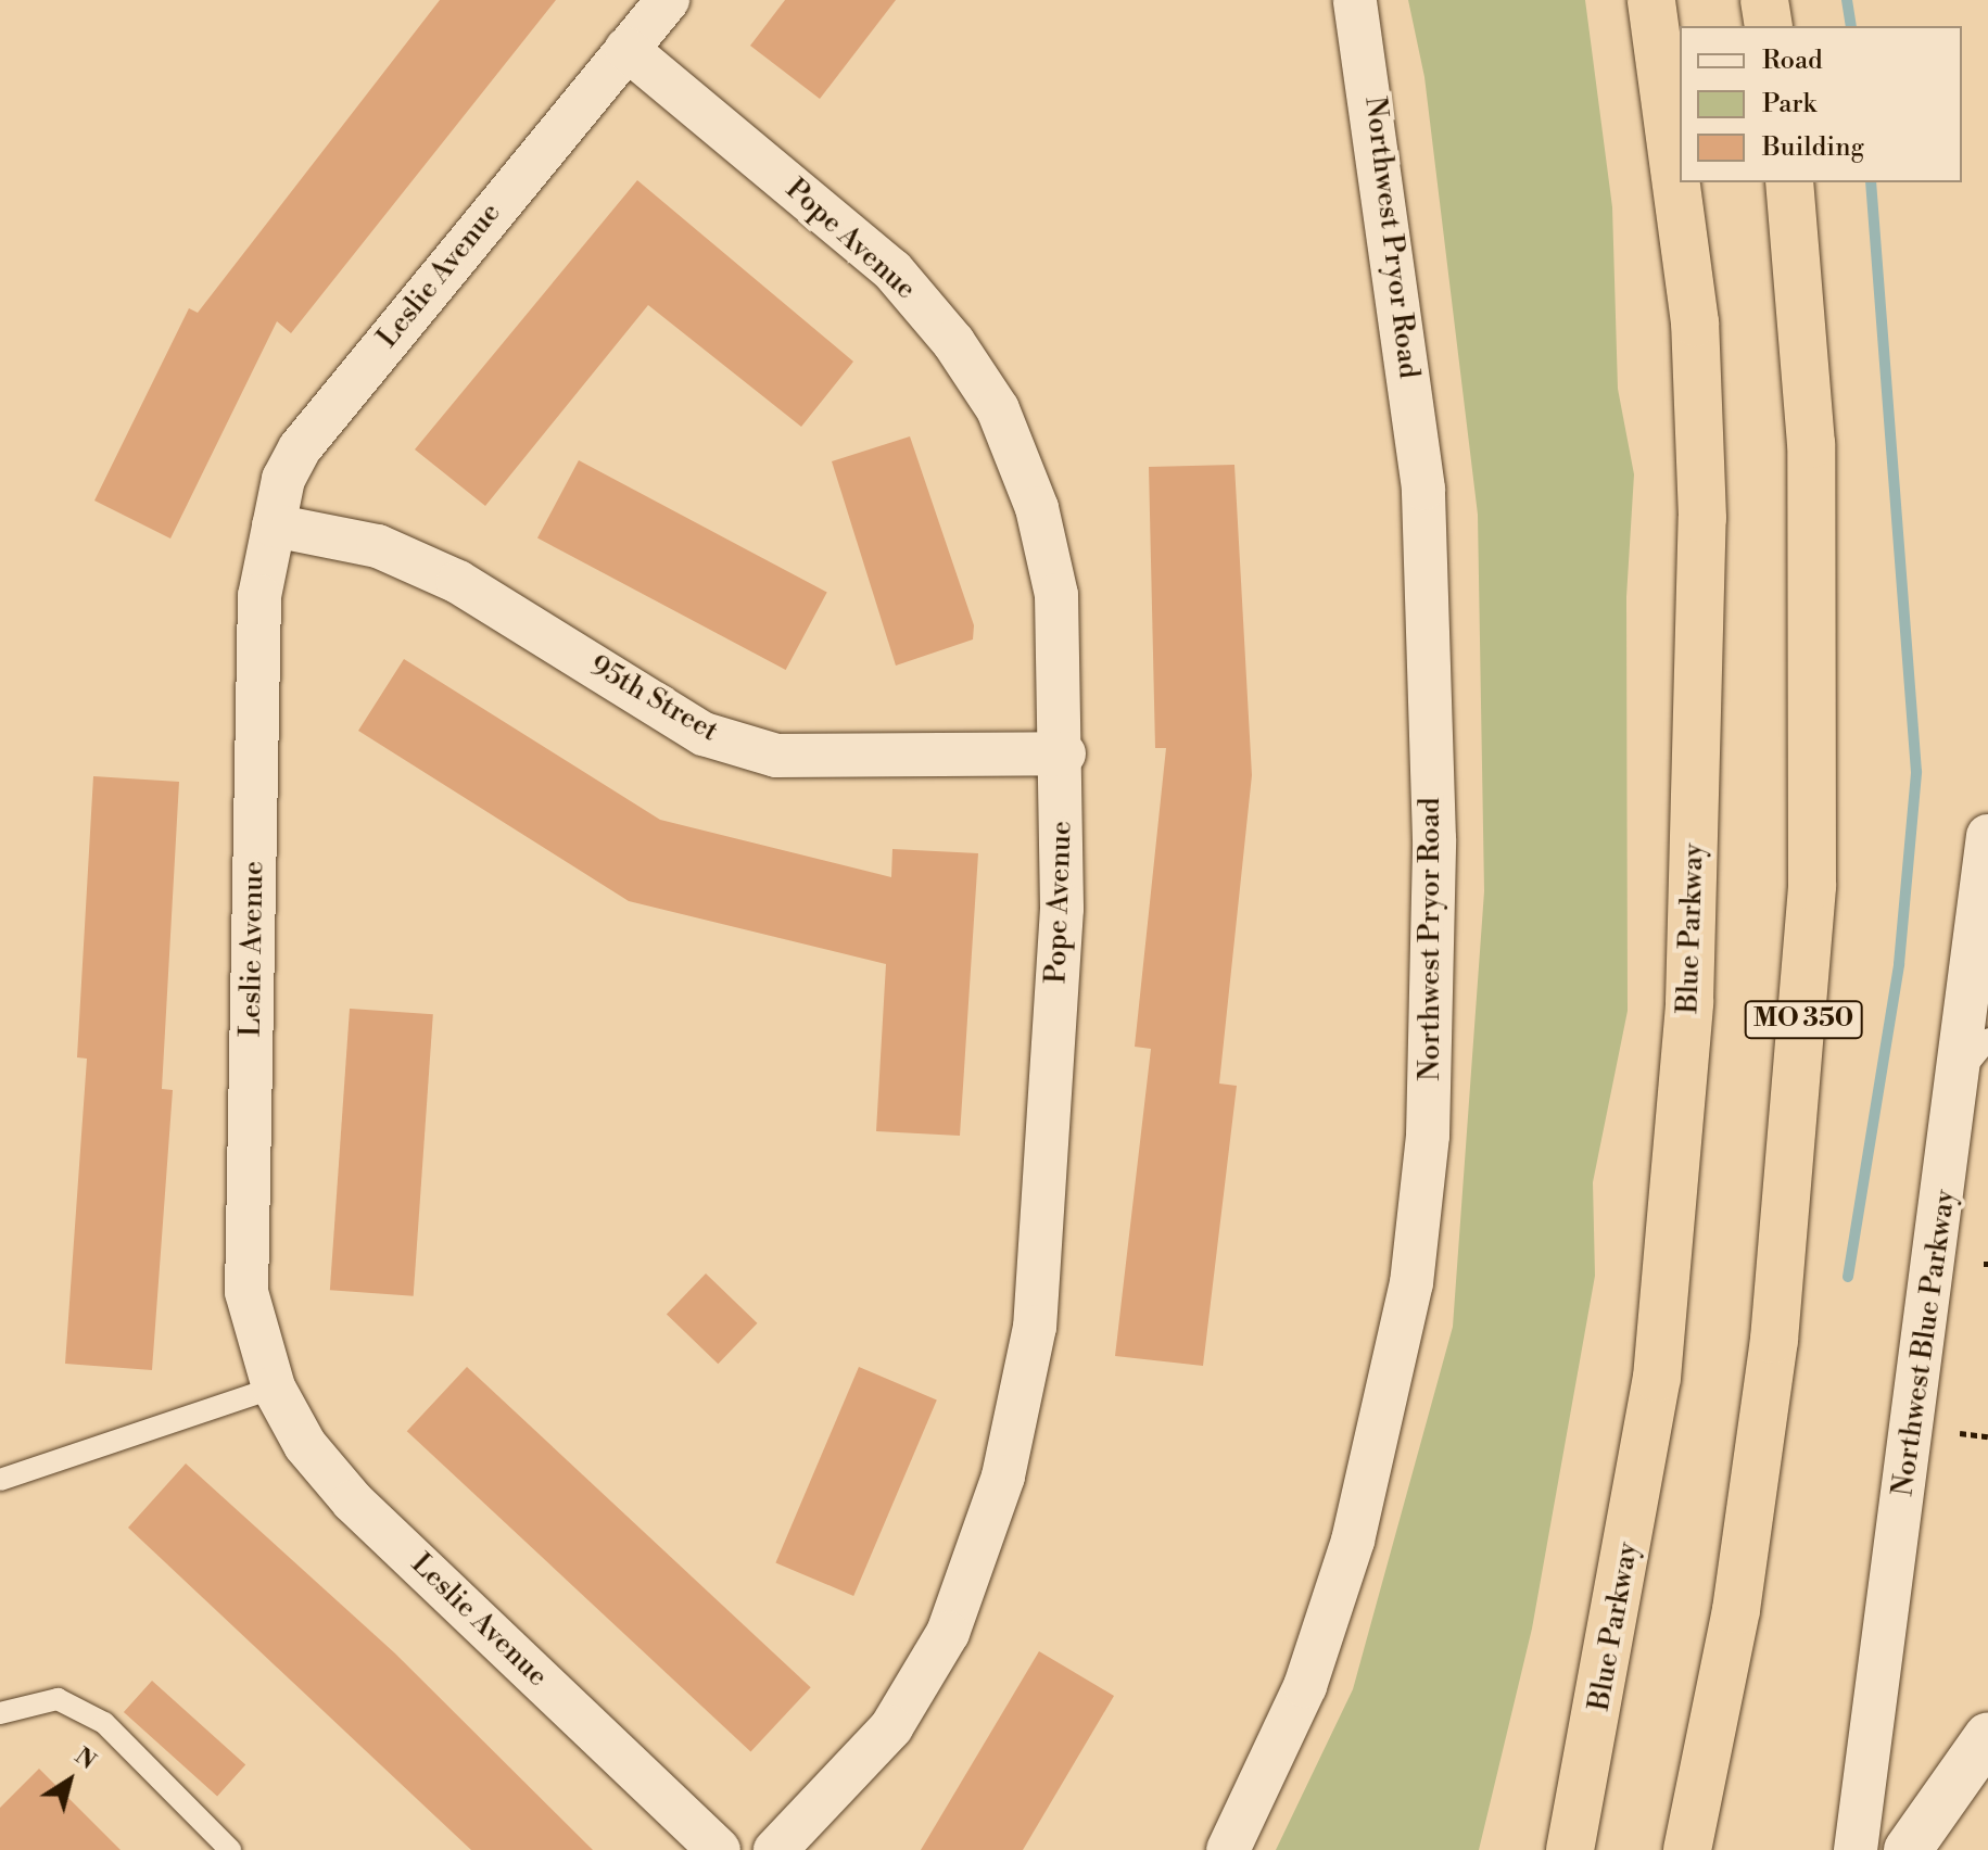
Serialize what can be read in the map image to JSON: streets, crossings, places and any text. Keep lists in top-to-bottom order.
{
  "streets": {
    "highway": ["Blue Parkway", "MO 350"],
    "street": [
      "Northwest Pryor Road",
      "Pope Avenue",
      "Leslie Avenue",
      "95th Street",
      "Northwest Blue Parkway"
    ]
  },
  "crossings": [
    ["Pope Avenue", "Leslie Avenue"],
    ["Pope Avenue", "95th Street"],
    ["Leslie Avenue", "95th Street"]
  ],
  "legend": ["Road", "Park", "Building"],
  "north": "top right"
}
